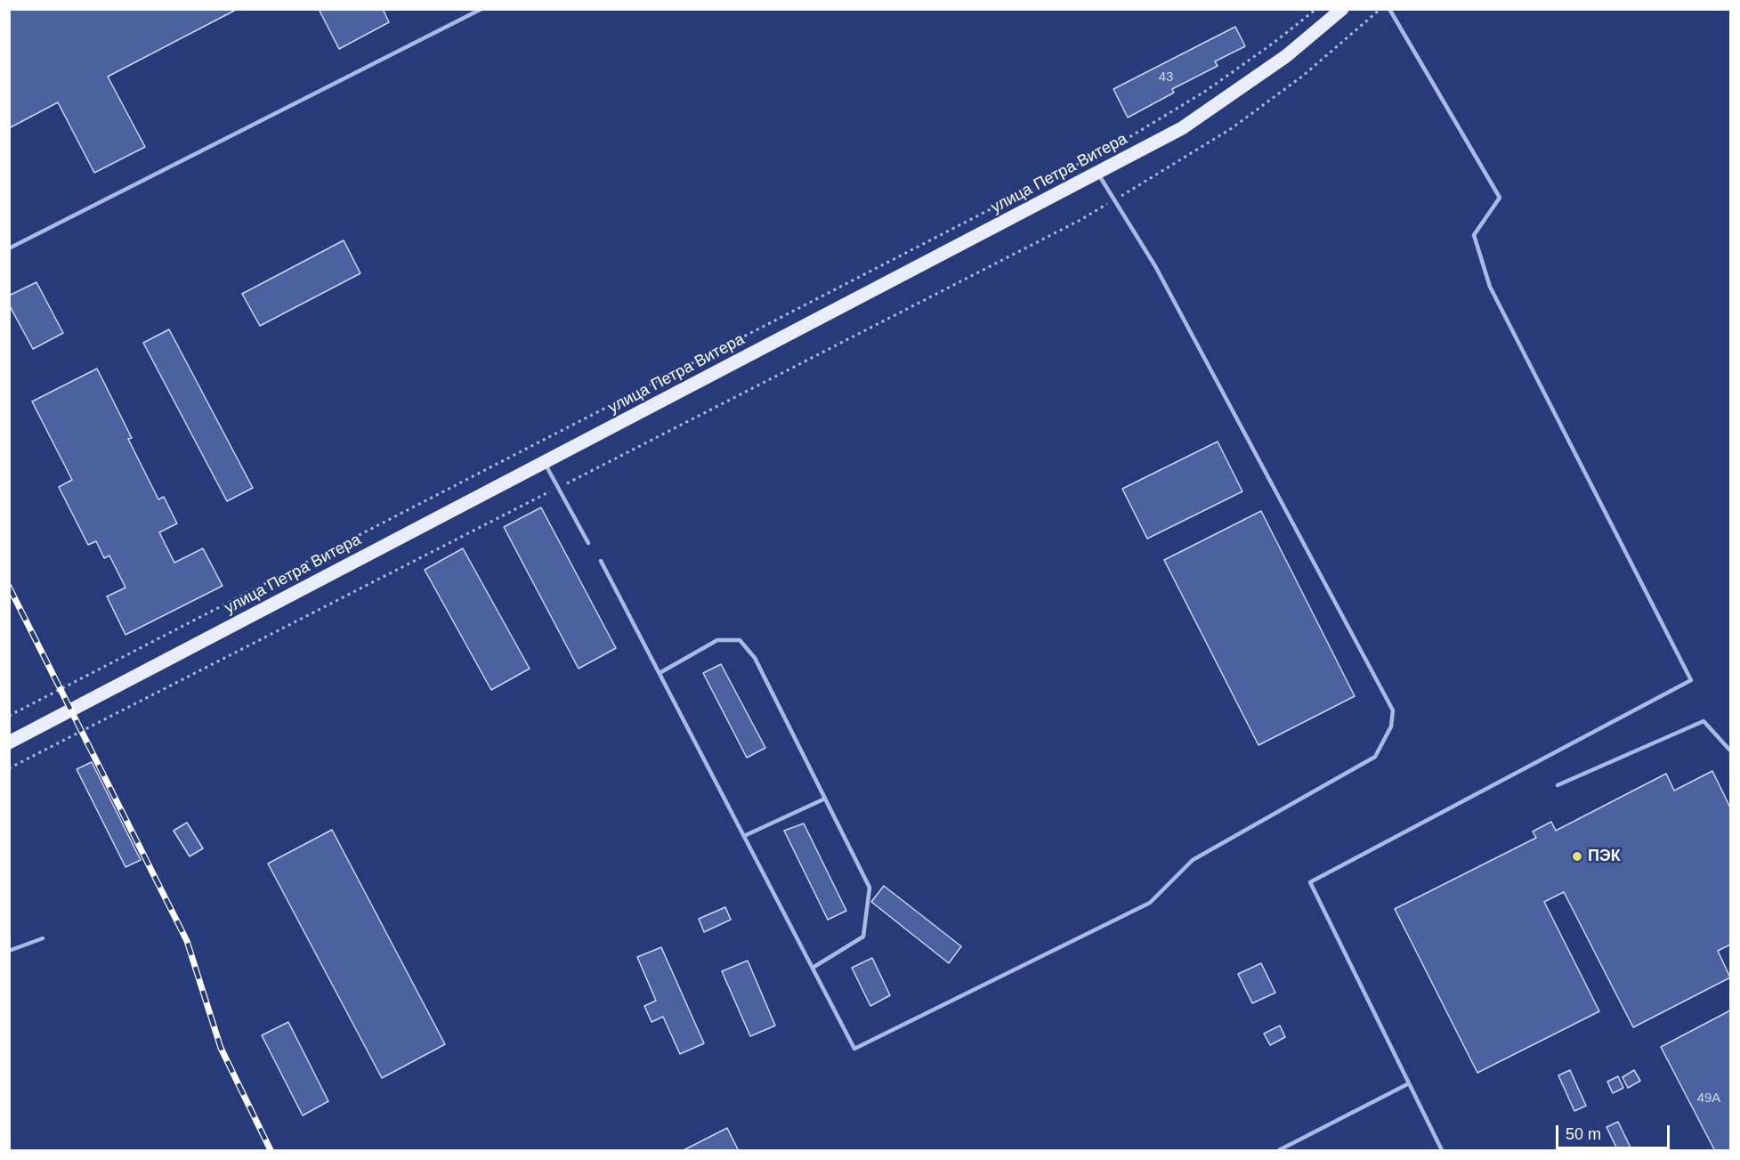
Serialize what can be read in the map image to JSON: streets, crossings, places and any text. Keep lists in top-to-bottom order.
{
  "streets": {
    "main road": ["улица Петра Витера"]
  },
  "places": ["ПЭК"],
  "house_numbers": ["43", "49А"],
  "scale_bar": "50 m"
}
